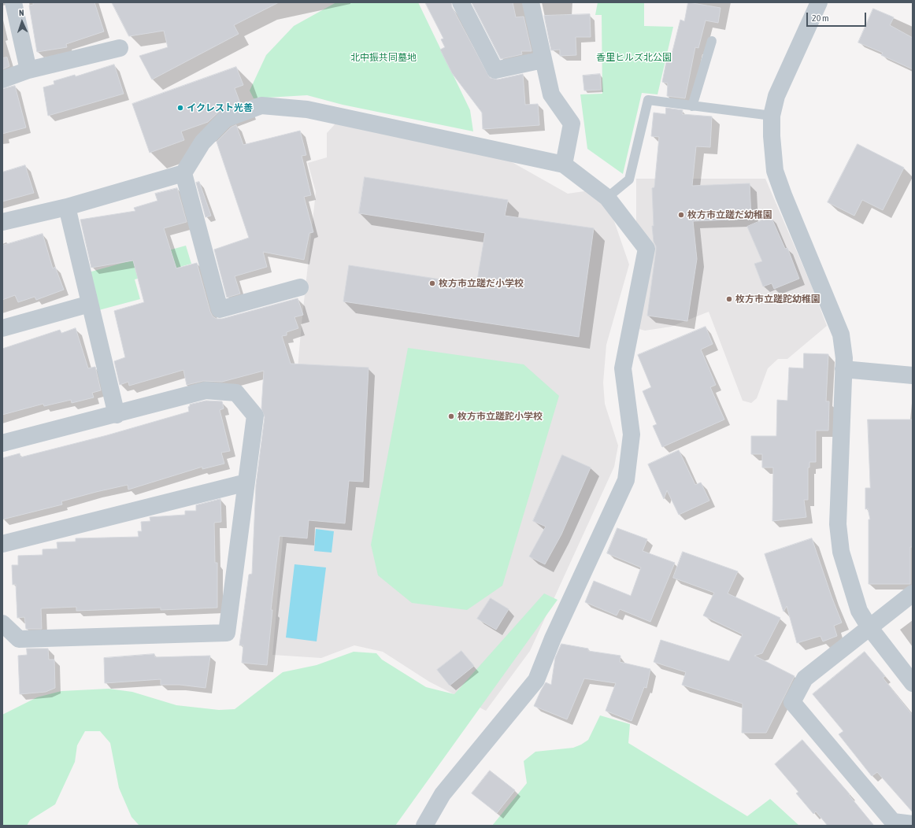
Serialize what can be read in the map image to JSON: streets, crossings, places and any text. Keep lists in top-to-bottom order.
{
  "parks": ["北中振共同墓地", "香里ヒルズ北公園"],
  "places": [
    "イクレスト光善",
    "枚方市立蹉だ幼稚園",
    "枚方市立蹉だ小学校",
    "枚方市立蹉跎幼稚園",
    "枚方市立蹉跎小学校"
  ],
  "scale_bar": "20 m",
  "north": "top"
}
